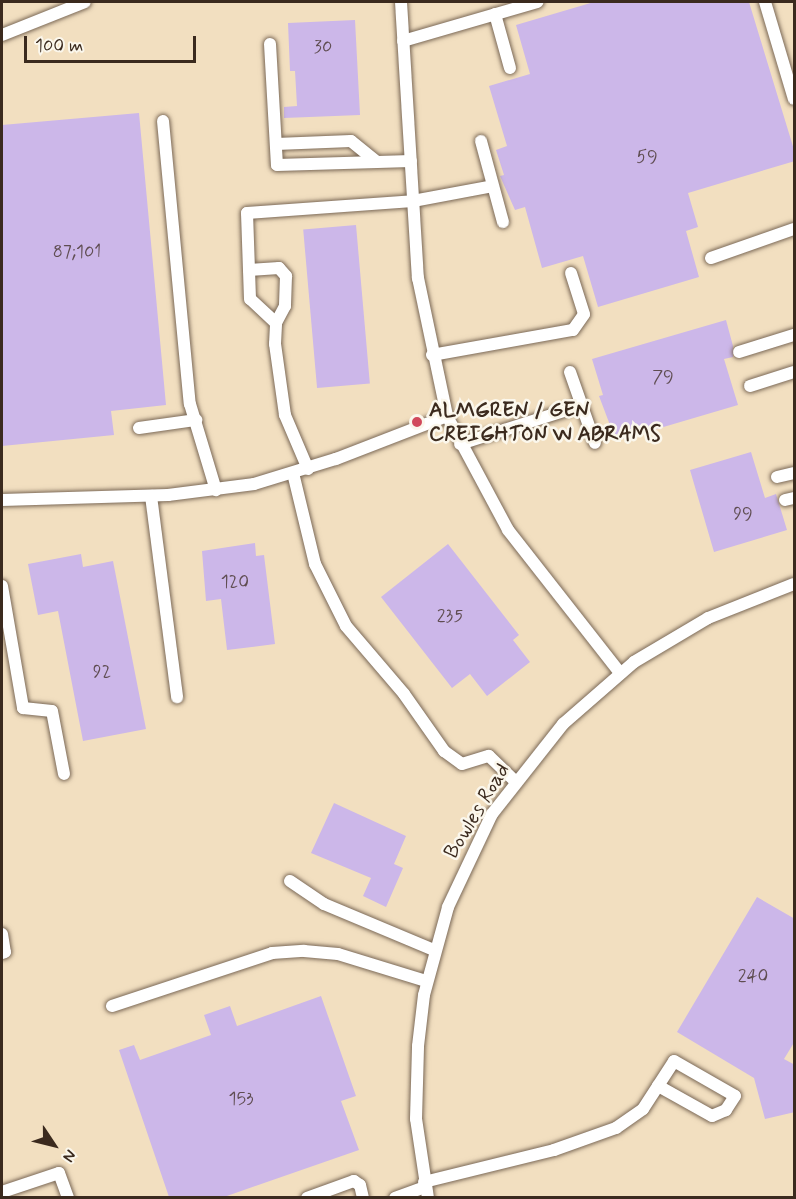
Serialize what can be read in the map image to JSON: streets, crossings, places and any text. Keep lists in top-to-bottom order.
{
  "streets": {
    "street": ["Bowles Road"]
  },
  "places": ["ALMGREN / GEN CREIGHTON W ABRAMS"],
  "house_numbers": [
    "30",
    "59",
    "87;101",
    "79",
    "99",
    "120",
    "235",
    "92",
    "240",
    "153"
  ],
  "scale_bar": "100 m",
  "north": "bottom right"
}
